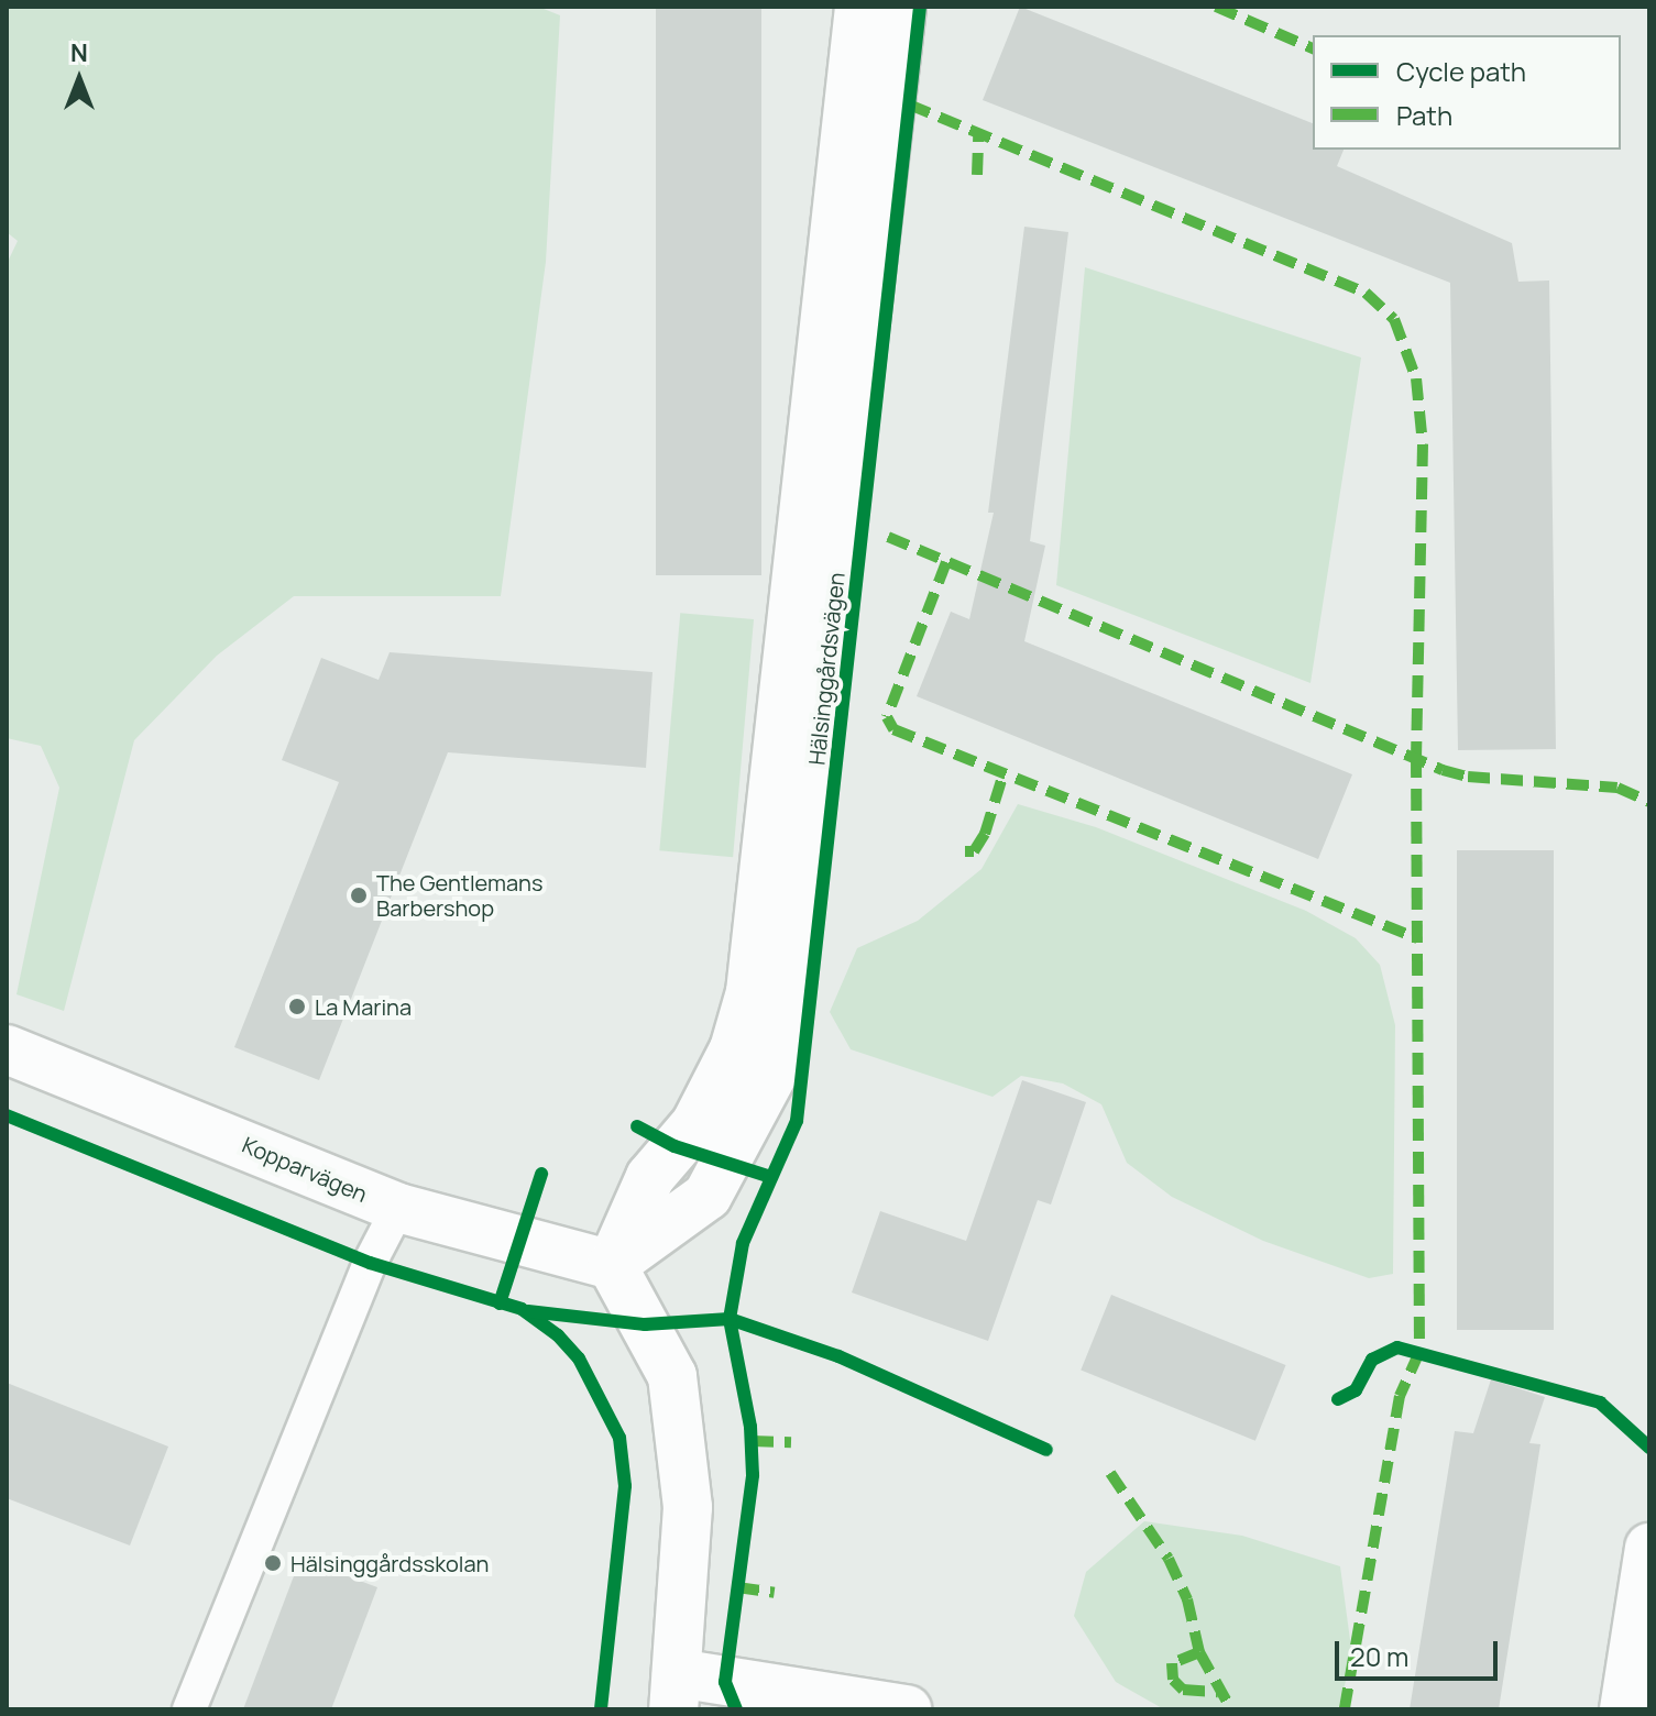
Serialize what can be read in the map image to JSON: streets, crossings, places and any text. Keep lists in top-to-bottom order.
{
  "streets": {
    "street": ["Hälsinggårdsvägen", "Kopparvägen"]
  },
  "crossings": [
    ["Hälsinggårdsvägen", "Kopparvägen"]
  ],
  "places": ["The Gentlemans Barbershop", "La Marina", "Hälsinggårdsskolan"],
  "legend": ["Cycle path", "Path"],
  "scale_bar": "20 m",
  "north": "top"
}
